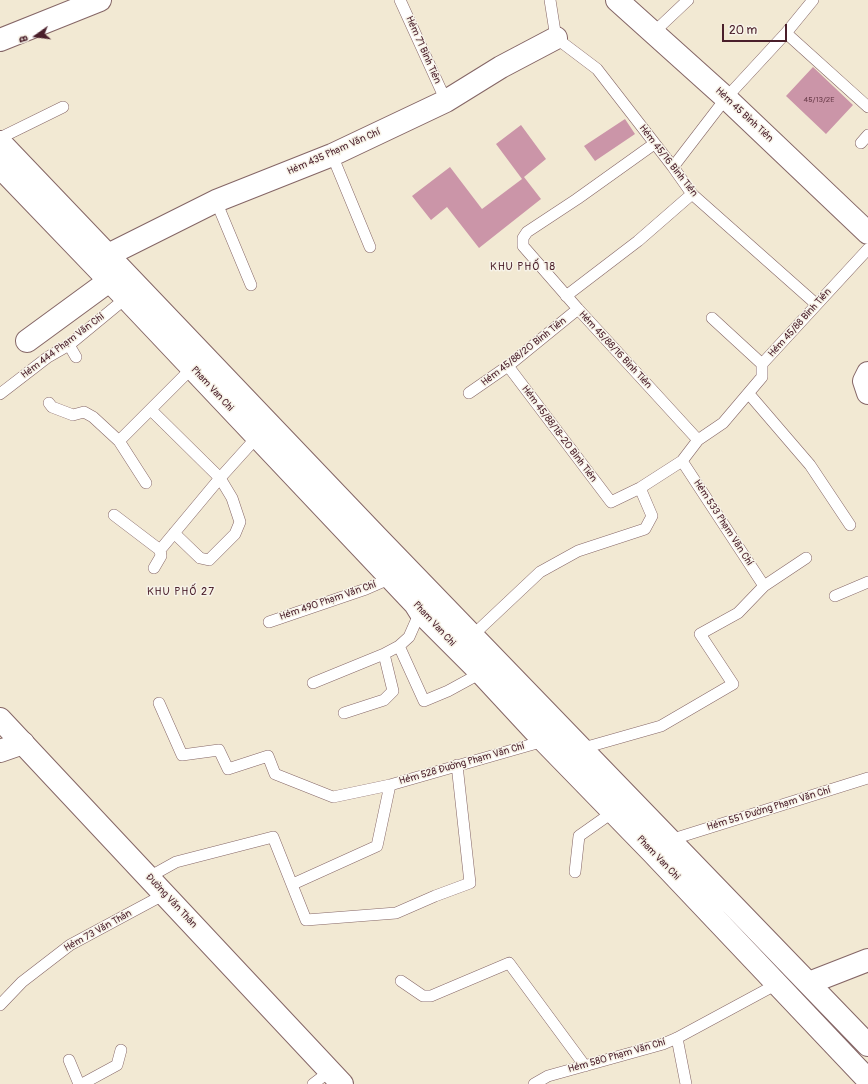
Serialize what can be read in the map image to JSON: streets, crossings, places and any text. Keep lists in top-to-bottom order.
{
  "streets": {
    "main road": [
      "Hẻm 45 Bình Tiên",
      "Hẻm 435 Phạm Văn Chí",
      "Pham Van Chi",
      "Đường Văn Thân"
    ],
    "lane": [
      "Hẻm 71 Bình Tiên",
      "Hẻm 45/16 Bình Tiên",
      "Hẻm 45/88 Bình Tiên",
      "Hẻm 444 Phạm Văn Chí",
      "Hẻm 45/88/16 Bình Tiên",
      "Hẻm 45/88/20 Bình Tiên",
      "Hẻm 45/88/18-20 Bình Tiên",
      "Hẻm 533 Phạm Văn Chí",
      "Hẻm 490 Phạm Văn Chí",
      "Hẻm 528 Đường Phạm Văn Chí",
      "Hẻm 551 Đường Phạm Văn Chí",
      "Hẻm 73 Văn Thân",
      "Hẻm 580 Phạm Văn Chí"
    ]
  },
  "crossings": [
    ["Hẻm 71 Bình Tiên", "Hẻm 435 Phạm Văn Chí"],
    ["Hẻm 435 Phạm Văn Chí", "Hẻm 45/16 Bình Tiên"],
    ["Hẻm 435 Phạm Văn Chí", "Pham Van Chi"],
    ["Hẻm 45/16 Bình Tiên", "Hẻm 45/88 Bình Tiên"],
    ["Hẻm 45/16 Bình Tiên", "Hẻm 45/88/16 Bình Tiên"],
    ["Hẻm 45/88 Bình Tiên", "Hẻm 45/88/16 Bình Tiên"],
    ["Hẻm 45/88 Bình Tiên", "Hẻm 45/88/18-20 Bình Tiên"],
    ["Hẻm 45/88 Bình Tiên", "Hẻm 533 Phạm Văn Chí"],
    ["Hẻm 444 Phạm Văn Chí", "Pham Van Chi"],
    ["Hẻm 45/88/16 Bình Tiên", "Hẻm 45/88/20 Bình Tiên"],
    ["Hẻm 45/88/20 Bình Tiên", "Hẻm 45/88/18-20 Bình Tiên"],
    ["Pham Van Chi", "Hẻm 490 Phạm Văn Chí"],
    ["Pham Van Chi", "Hẻm 528 Đường Phạm Văn Chí"],
    ["Pham Van Chi", "Hẻm 551 Đường Phạm Văn Chí"],
    ["Pham Van Chi", "Hẻm 580 Phạm Văn Chí"],
    ["Đường Văn Thân", "Hẻm 73 Văn Thân"]
  ],
  "districts": ["KHU PHỐ 18", "KHU PHỐ 27"],
  "house_numbers": ["45/13/2E"],
  "scale_bar": "20 m",
  "north": "left"
}
